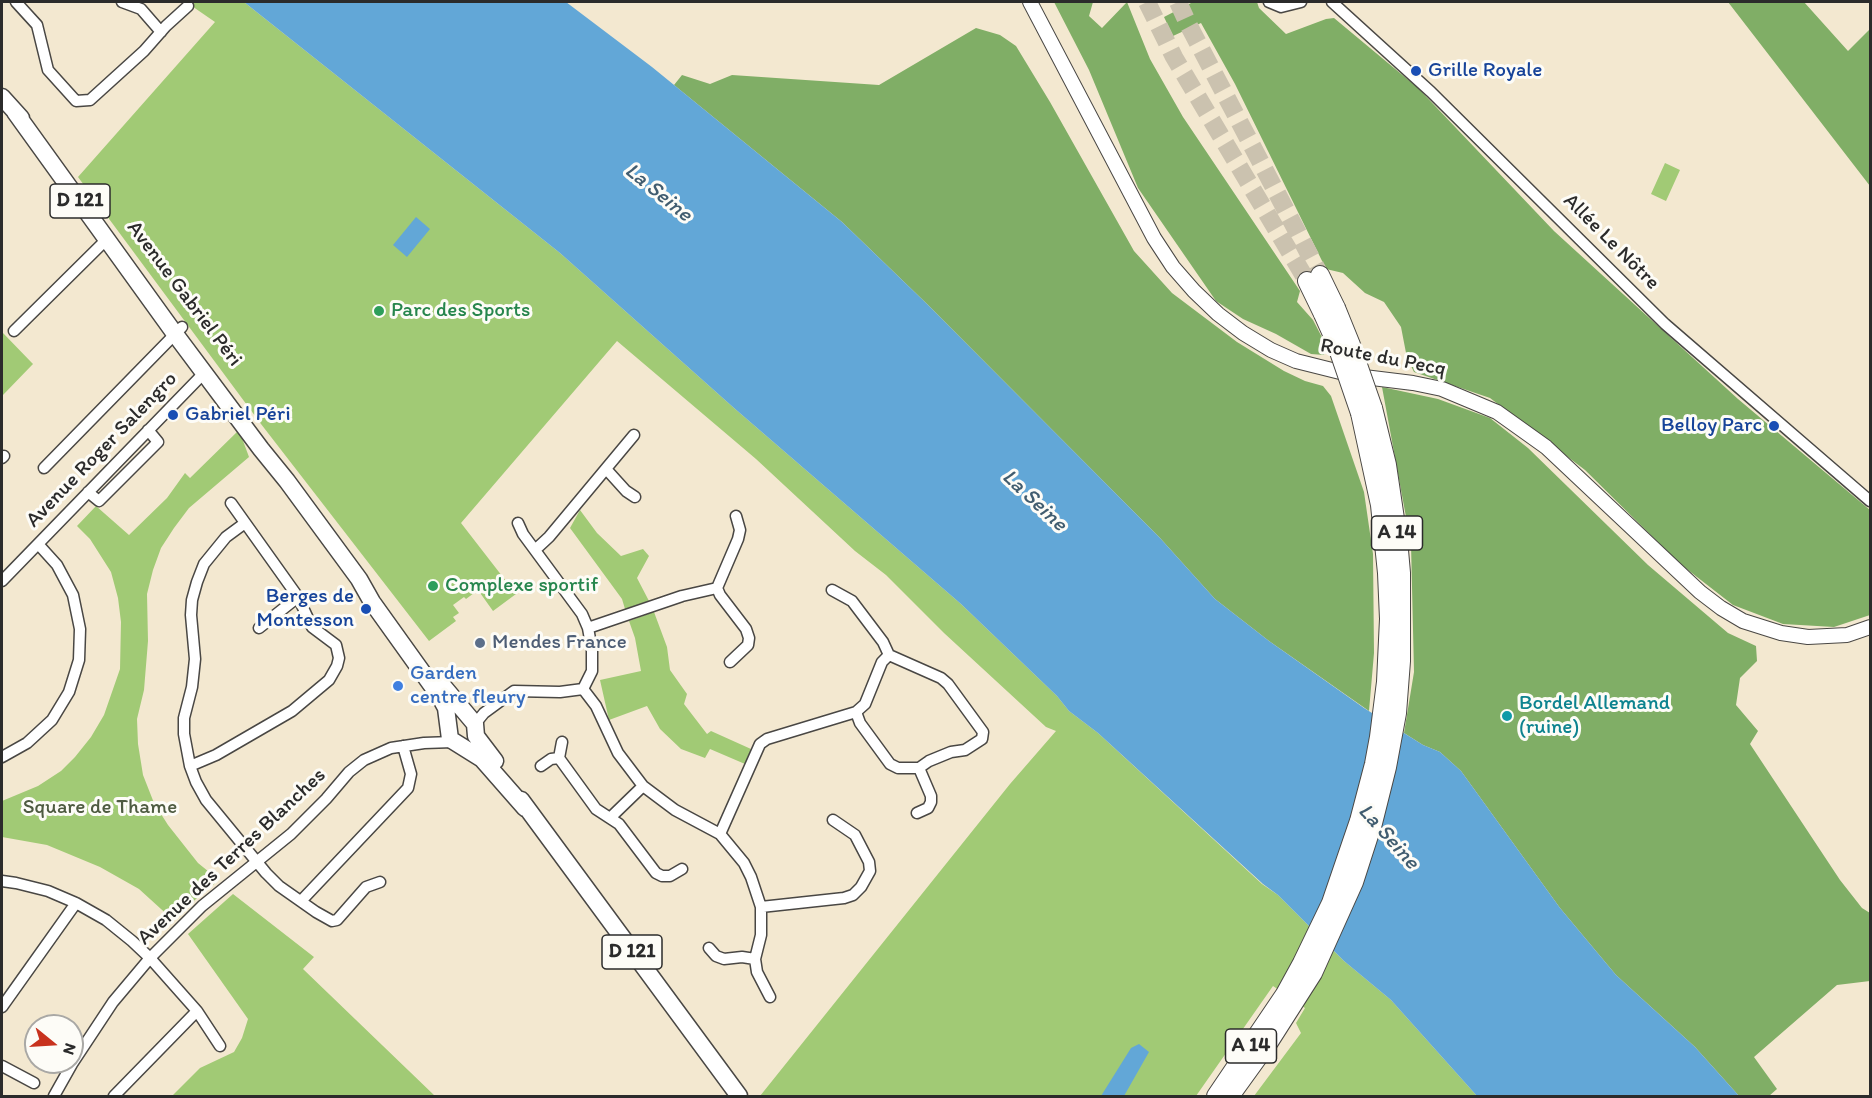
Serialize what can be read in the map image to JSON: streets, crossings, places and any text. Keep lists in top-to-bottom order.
{
  "streets": {
    "highway": ["A 14"],
    "main road": ["D 121", "Avenue Gabriel Péri", "Route du Pecq"],
    "street": ["Allée Le Nôtre", "Avenue Roger Salengro", "Avenue des Terres Blanches"]
  },
  "crossings": [
    ["D 121", "Avenue Gabriel Péri"],
    ["D 121", "Avenue des Terres Blanches"],
    ["Avenue Gabriel Péri", "Avenue Roger Salengro"],
    ["Avenue Gabriel Péri", "Avenue des Terres Blanches"]
  ],
  "water": ["La Seine"],
  "parks": ["Square de Thame"],
  "places": [
    "Grille Royale",
    "Parc des Sports",
    "Gabriel Péri",
    "Belloy Parc",
    "Complexe sportif",
    "Berges de Montesson",
    "Mendes France",
    "Garden centre fleury",
    "Bordel Allemand (ruine)"
  ],
  "north": "right"
}
